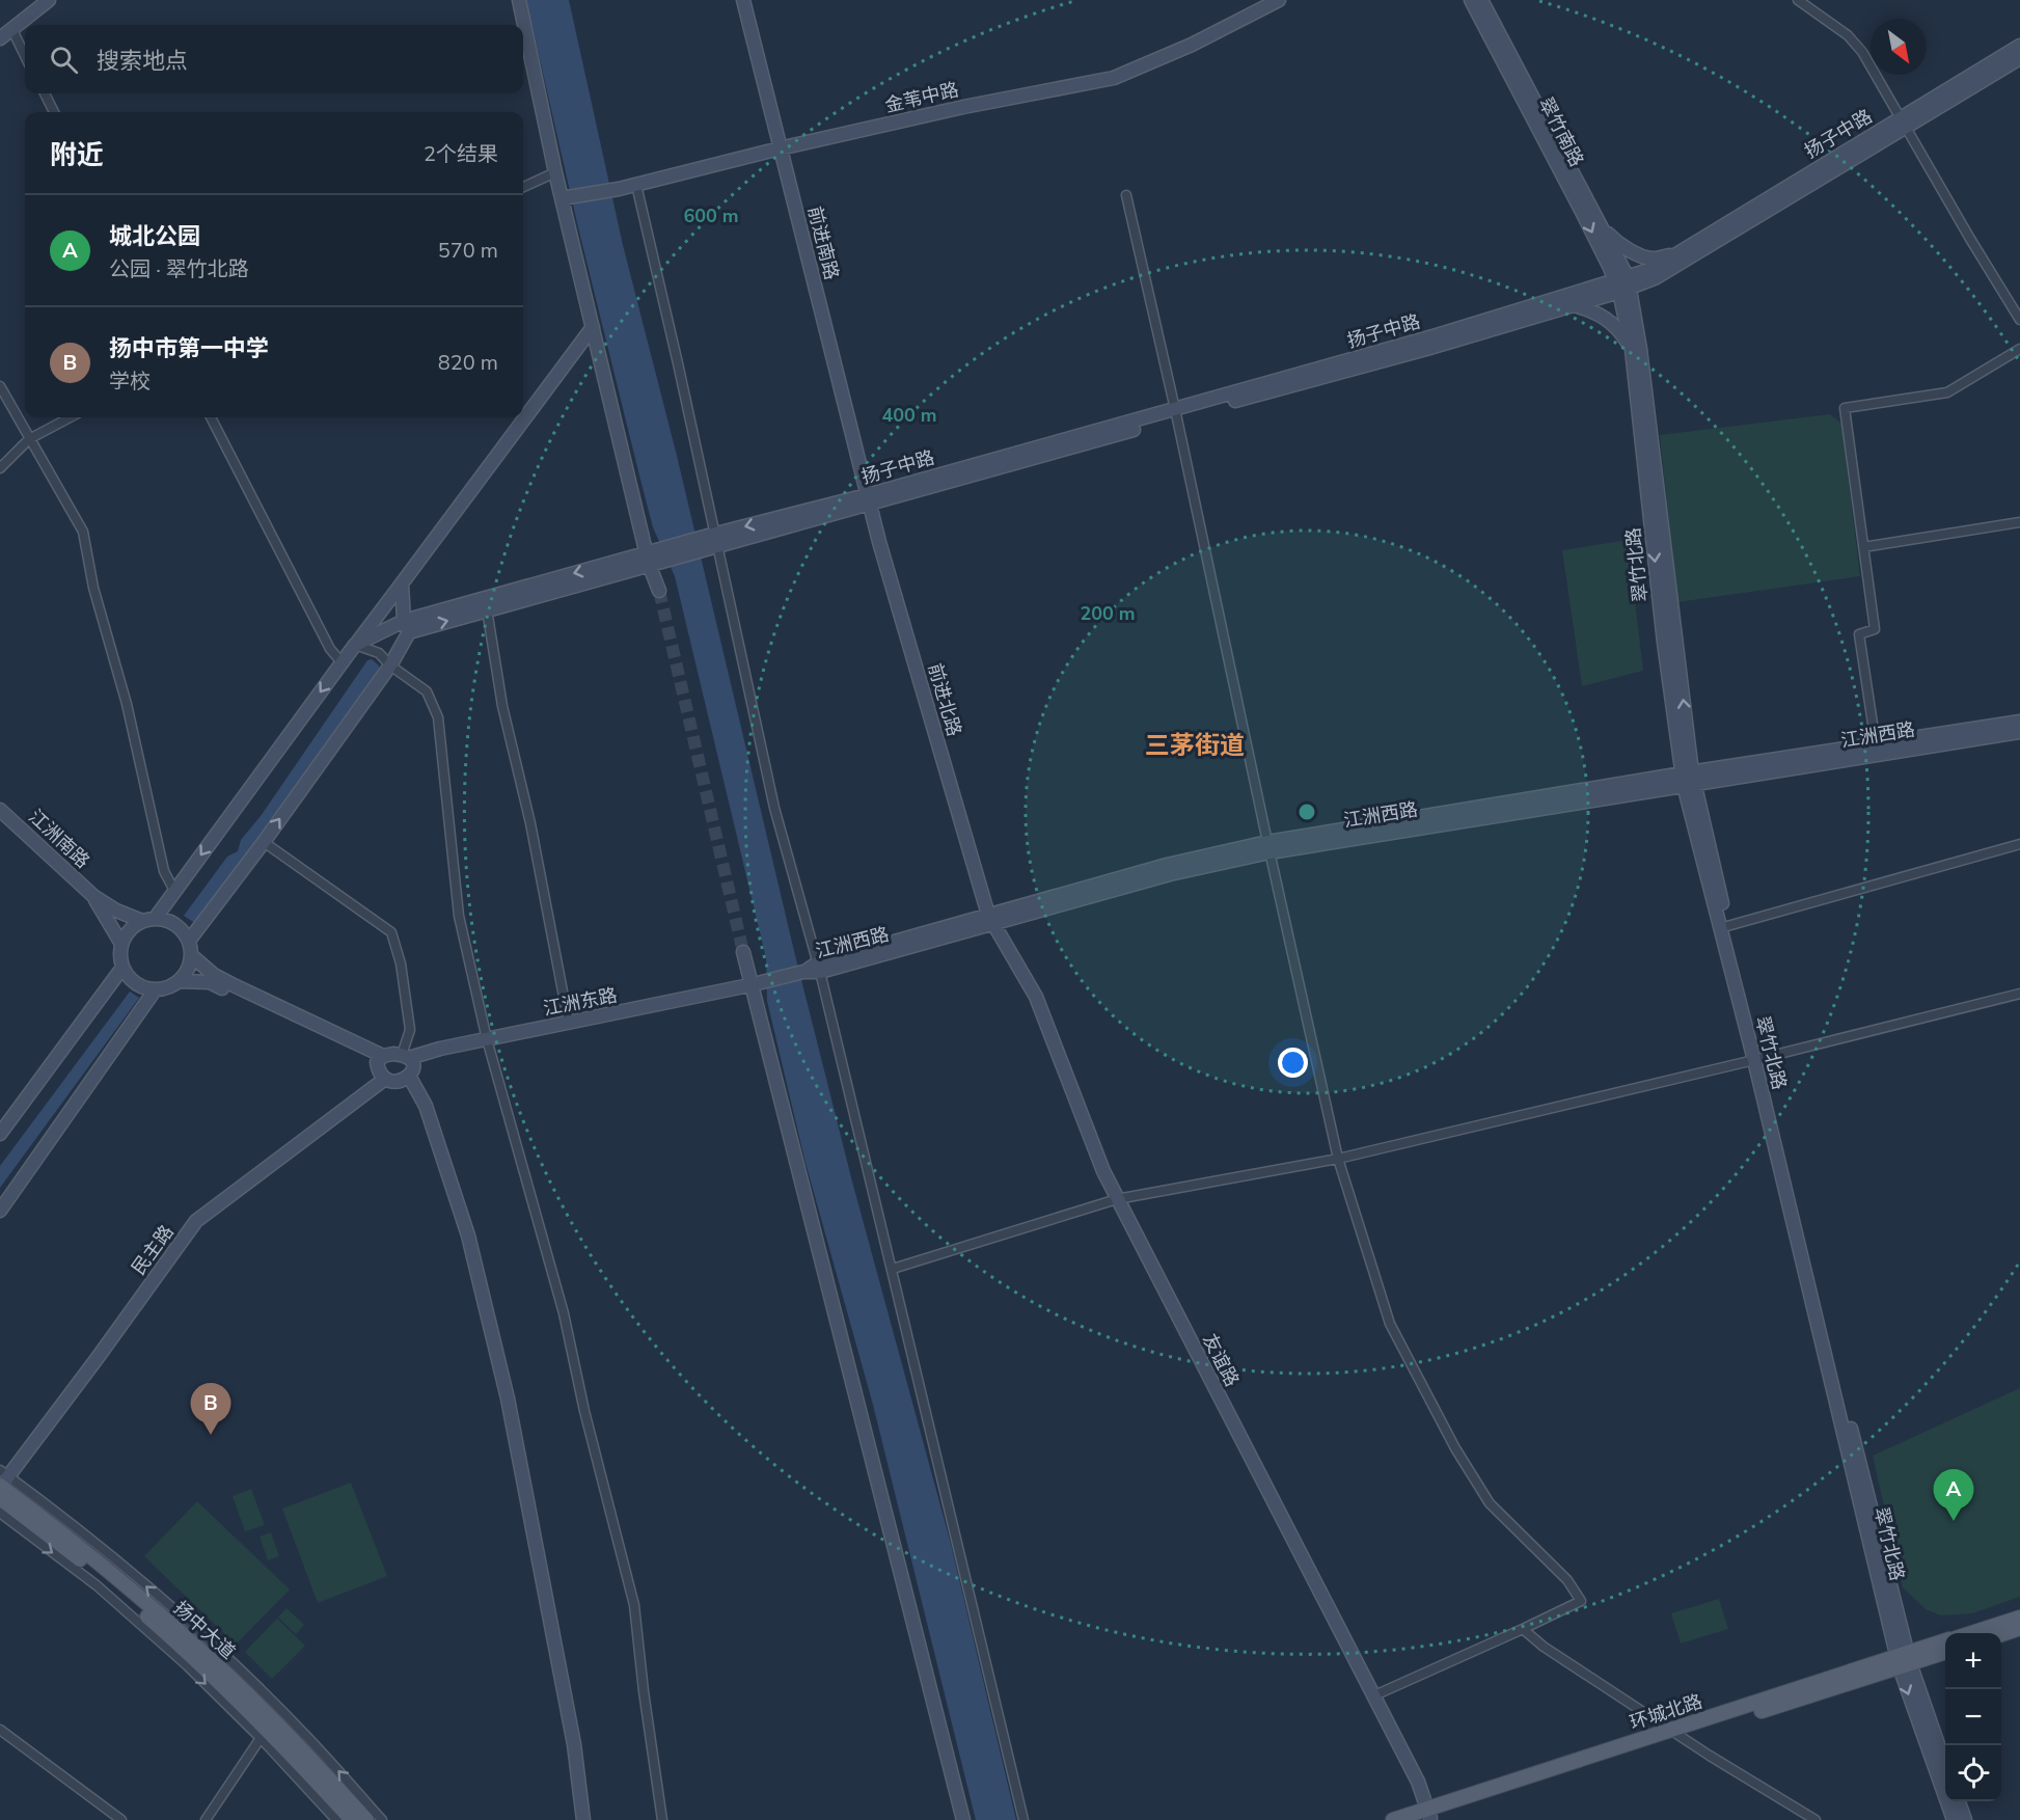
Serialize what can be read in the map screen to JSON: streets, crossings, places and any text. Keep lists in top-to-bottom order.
{
  "streets": {
    "main road": [
      "金苇中路",
      "翠竹南路",
      "扬子中路",
      "前进南路",
      "翠竹北路",
      "前进北路",
      "江洲西路",
      "江洲南路",
      "江洲东路",
      "民主路",
      "友谊路",
      "扬中大道",
      "环城北路"
    ]
  },
  "crossings": [
    ["金苇中路", "前进南路"],
    ["翠竹南路", "扬子中路"],
    ["翠竹南路", "翠竹北路"],
    ["扬子中路", "前进南路"],
    ["扬子中路", "翠竹北路"],
    ["扬子中路", "前进北路"],
    ["前进南路", "前进北路"],
    ["翠竹北路", "江洲西路"],
    ["翠竹北路", "环城北路"],
    ["前进北路", "江洲西路"],
    ["前进北路", "友谊路"],
    ["江洲西路", "江洲东路"],
    ["江洲西路", "友谊路"],
    ["江洲东路", "民主路"],
    ["民主路", "扬中大道"],
    ["友谊路", "环城北路"]
  ],
  "districts": ["三茅街道"],
  "north": "bottom right",
  "page": {
    "search": "搜索地点",
    "heading": ["附近", "2个结果"],
    "list": [
      {
        "mark": "A",
        "name": "城北公园",
        "note": "公园 · 翠竹北路",
        "value": "570 m"
      },
      {
        "mark": "B",
        "name": "扬中市第一中学",
        "note": "学校",
        "value": "820 m"
      }
    ],
    "pins": ["B", "A"],
    "map_buttons": ["+", "−"]
  },
  "rings": ["600 m", "400 m", "200 m"]
}
